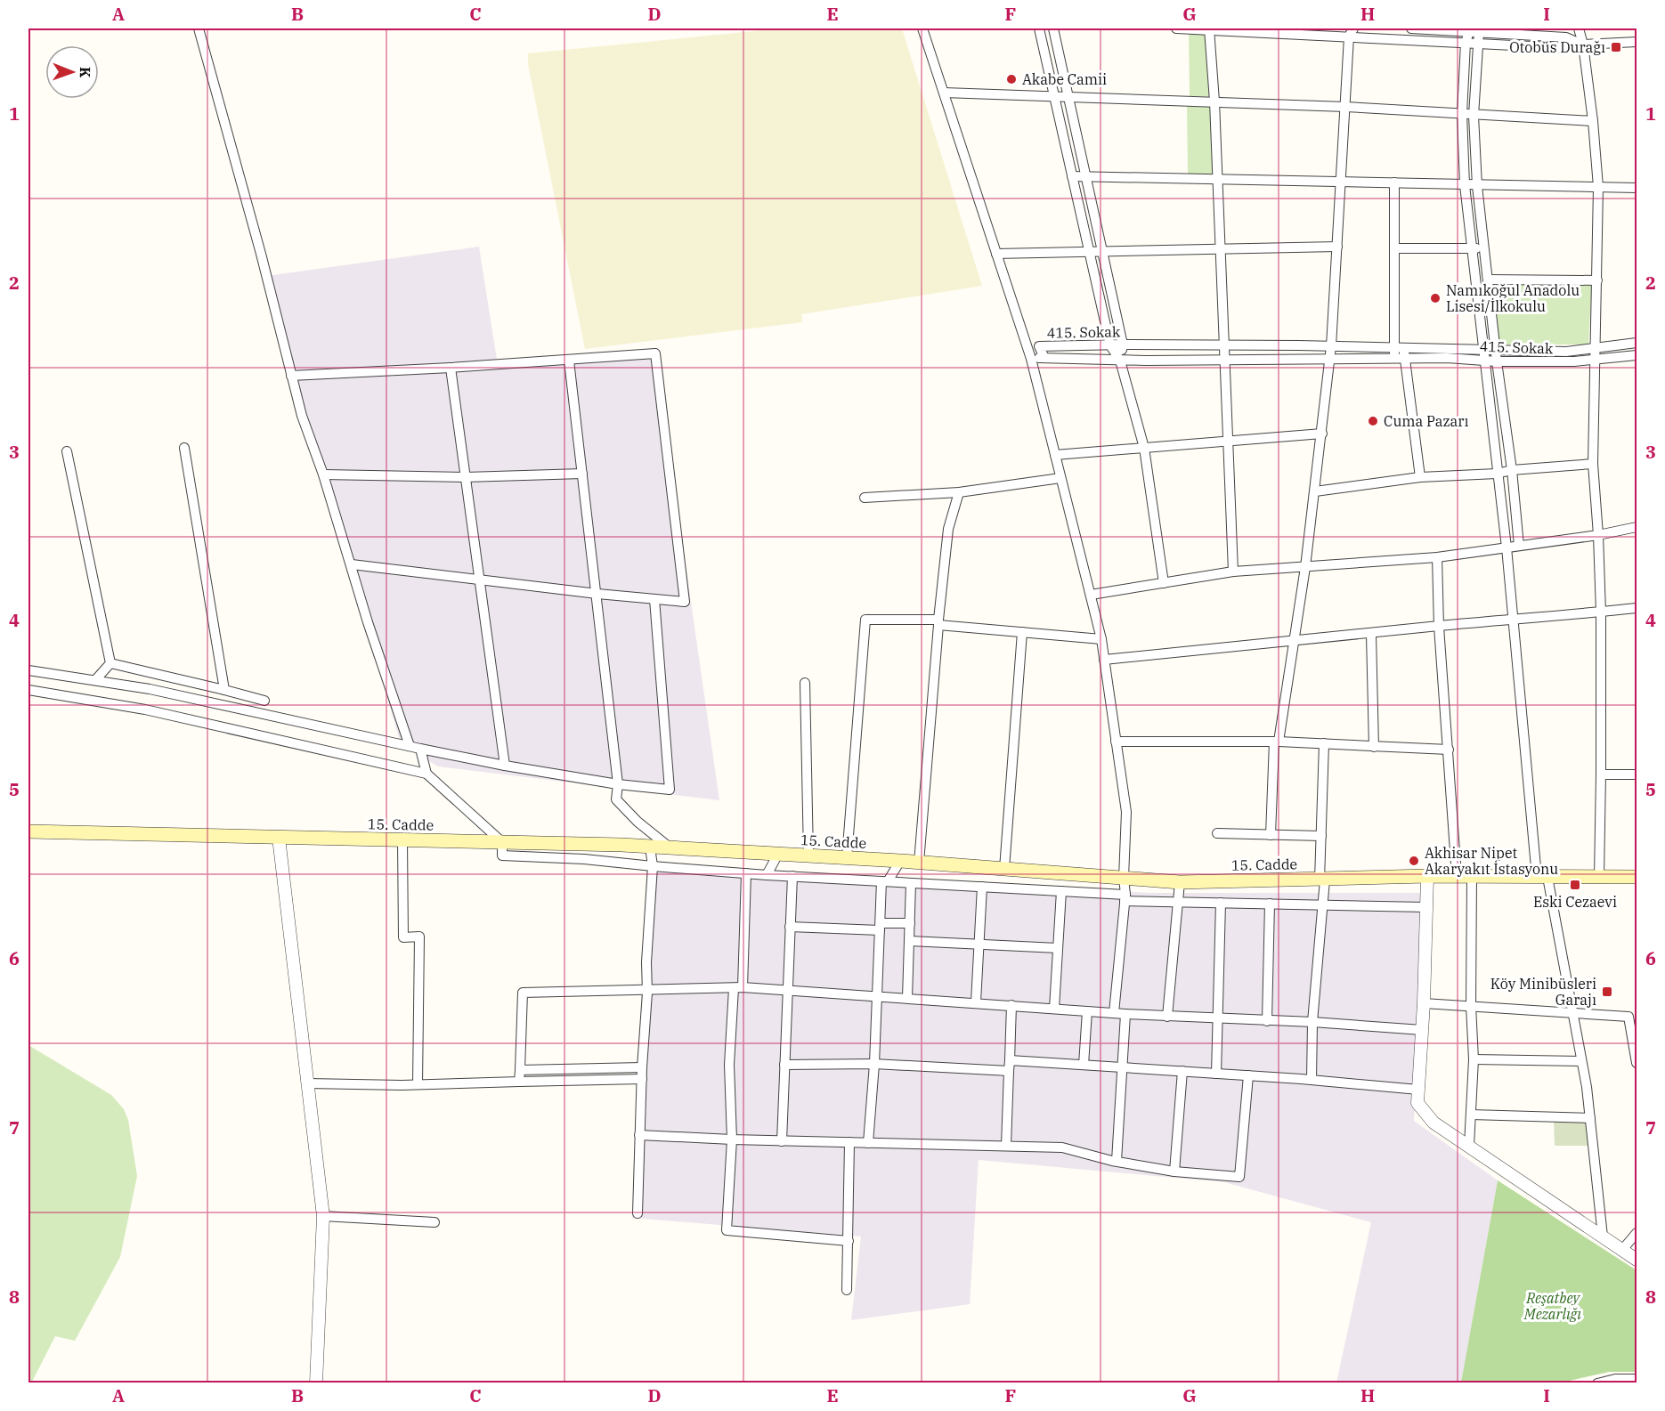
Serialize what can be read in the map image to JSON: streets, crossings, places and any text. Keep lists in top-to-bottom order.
{
  "streets": {
    "main road": ["15. Cadde"],
    "street": ["415. Sokak"]
  },
  "parks": ["Reşatbey Mezarlığı"],
  "places": {
    "transit": ["Otobüs Durağı", "Eski Cezaevi", "Köy Minibüsleri Garajı"],
    "other": [
      "Akabe Camii",
      "Namıkoğul Anadolu Lisesi/İlkokulu",
      "Cuma Pazarı",
      "Akhisar Nipet Akaryakıt İstasyonu"
    ]
  },
  "north": "right",
  "grid": {
    "columns": [
      "A",
      "B",
      "C",
      "D",
      "E",
      "F",
      "G",
      "H",
      "I"
    ],
    "rows": [
      "1",
      "2",
      "3",
      "4",
      "5",
      "6",
      "7",
      "8"
    ]
  }
}
